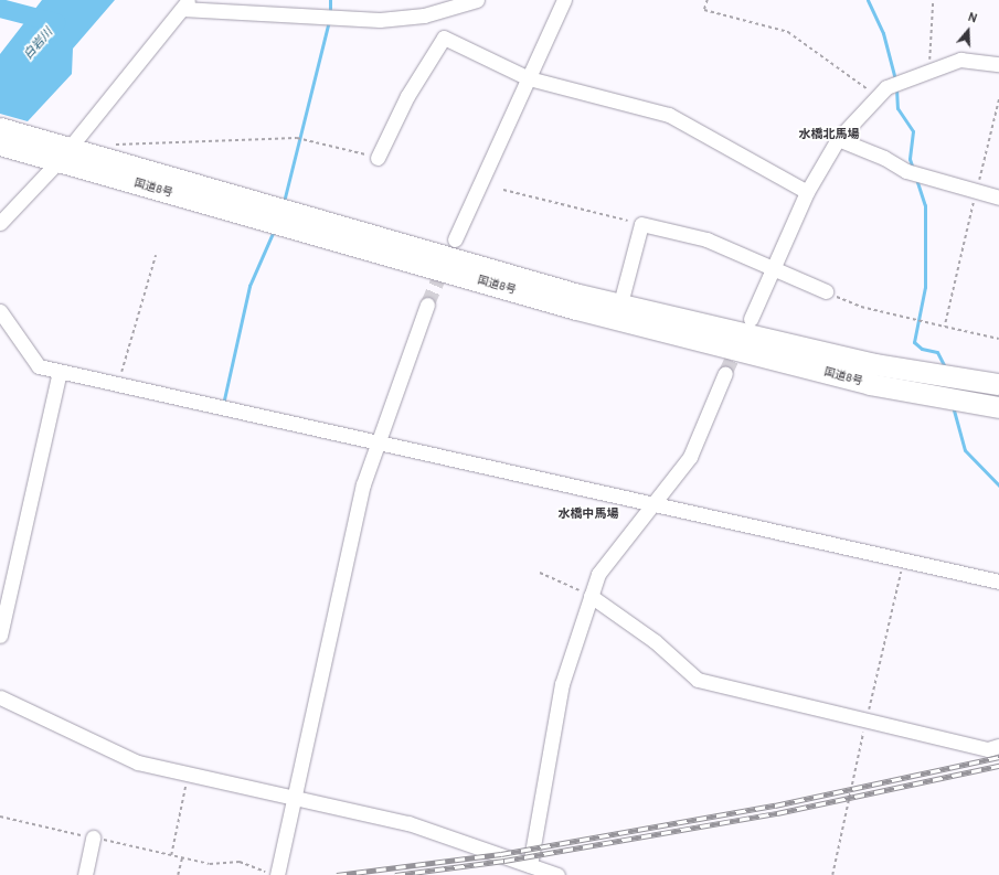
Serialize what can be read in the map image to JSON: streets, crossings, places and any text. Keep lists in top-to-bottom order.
{
  "streets": {
    "highway": ["国道8号"]
  },
  "districts": ["水橋北馬場", "水橋中馬場"],
  "water": ["白岩川"],
  "north": "top"
}
